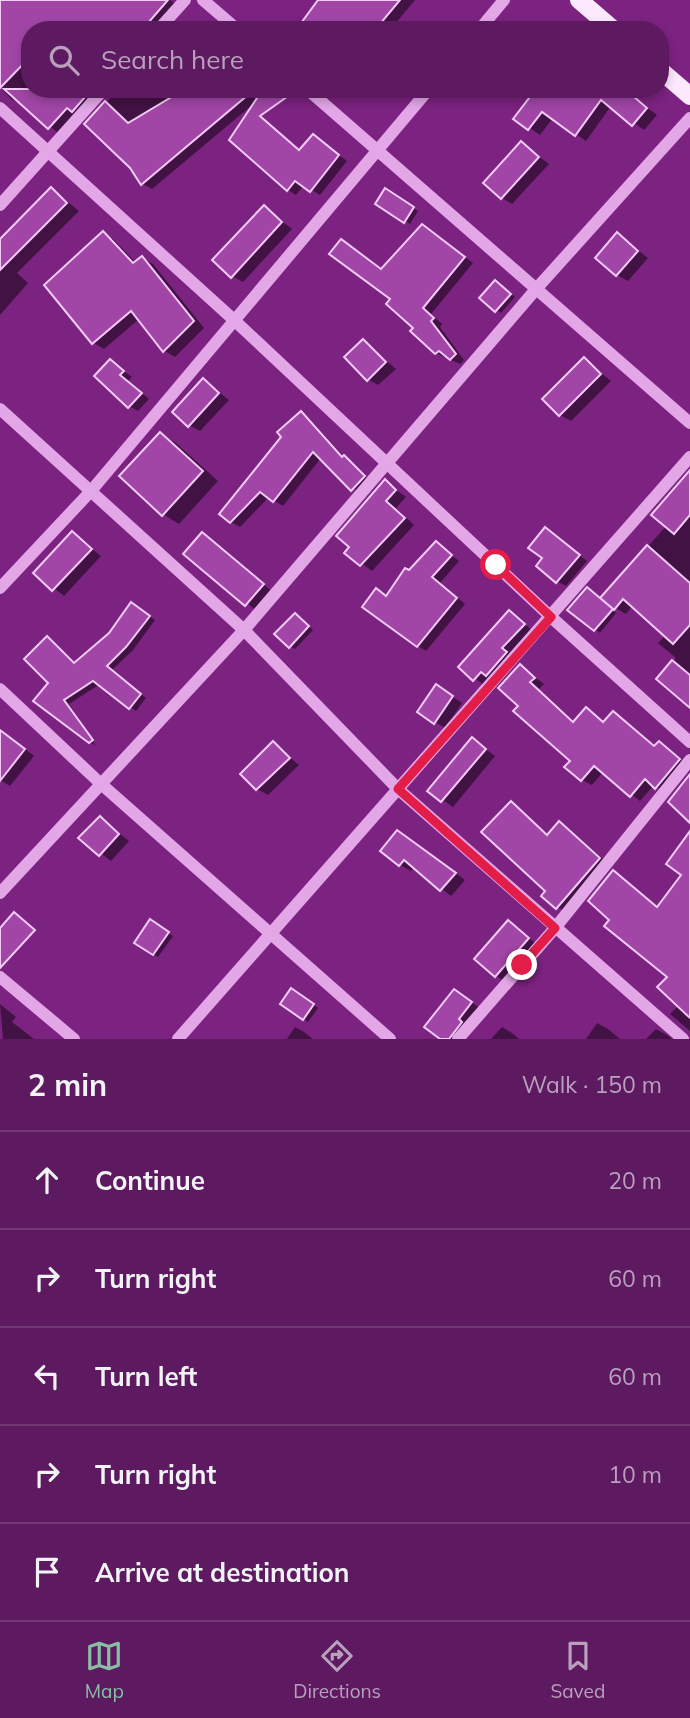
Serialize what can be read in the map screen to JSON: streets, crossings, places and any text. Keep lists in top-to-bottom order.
{
  "page": {
    "search": "Search here",
    "heading": ["2 min", "Walk · 150 m"],
    "list": [
      ["Continue", "20 m"],
      ["Turn right", "60 m"],
      ["Turn left", "60 m"],
      ["Turn right", "10 m"],
      "Arrive at destination"
    ],
    "nav": ["Map", "Directions", "Saved"]
  }
}
